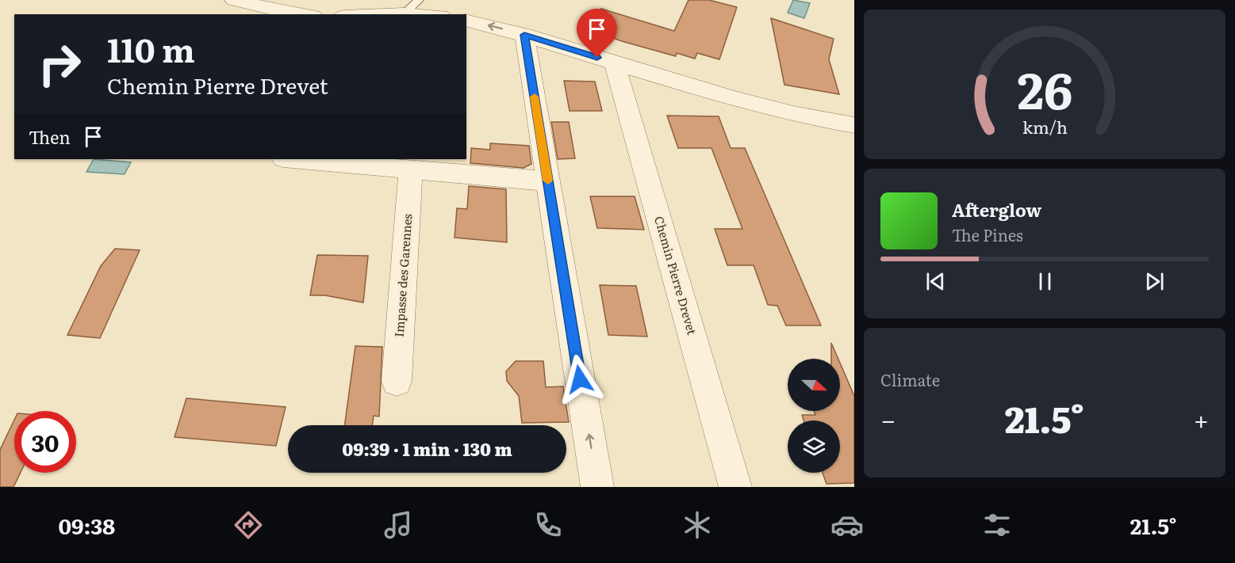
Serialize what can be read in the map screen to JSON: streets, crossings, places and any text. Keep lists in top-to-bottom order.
{
  "streets": {
    "street": ["Impasse des Garennes", "Chemin Pierre Drevet"]
  },
  "north": "right",
  "page": {
    "turn": ["110 m", "Chemin Pierre Drevet"],
    "then": "Then",
    "song": ["Afterglow", "The Pines"],
    "tile": "Climate",
    "heat": ["−", "21.5°", "+"],
    "limit": "30",
    "trip": "09:39 · 1 min · 130 m",
    "tabs": ["09:38", "21.5°"],
    "gauge": ["26", "km/h"]
  }
}
